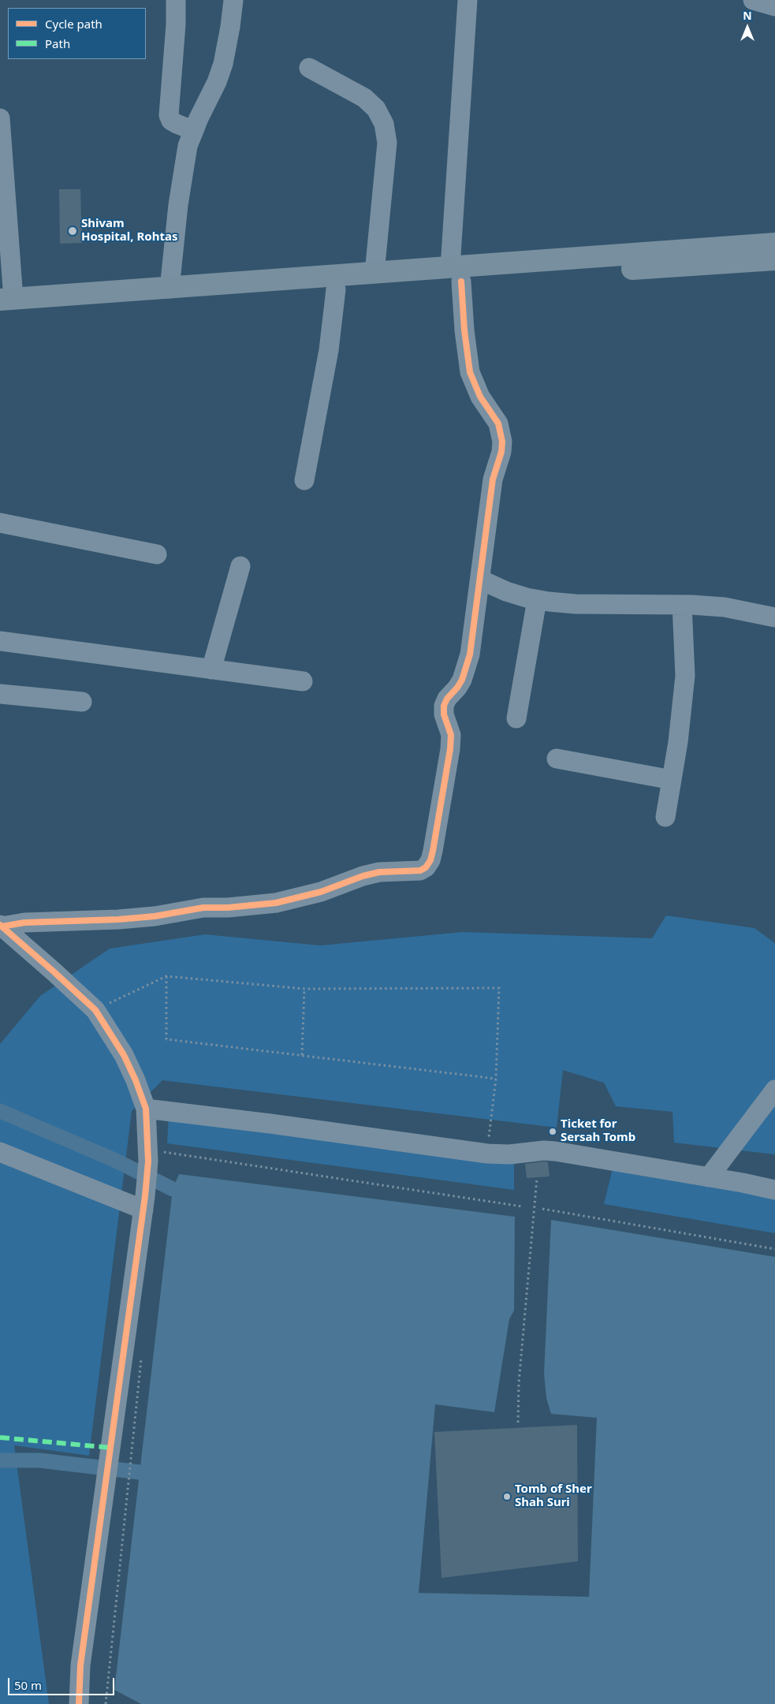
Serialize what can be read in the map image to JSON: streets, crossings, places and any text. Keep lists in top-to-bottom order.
{
  "places": ["Shivam Hospital, Rohtas", "Ticket for Sersah Tomb", "Tomb of Sher Shah Suri"],
  "legend": ["Cycle path", "Path"],
  "scale_bar": "50 m",
  "north": "top"
}
